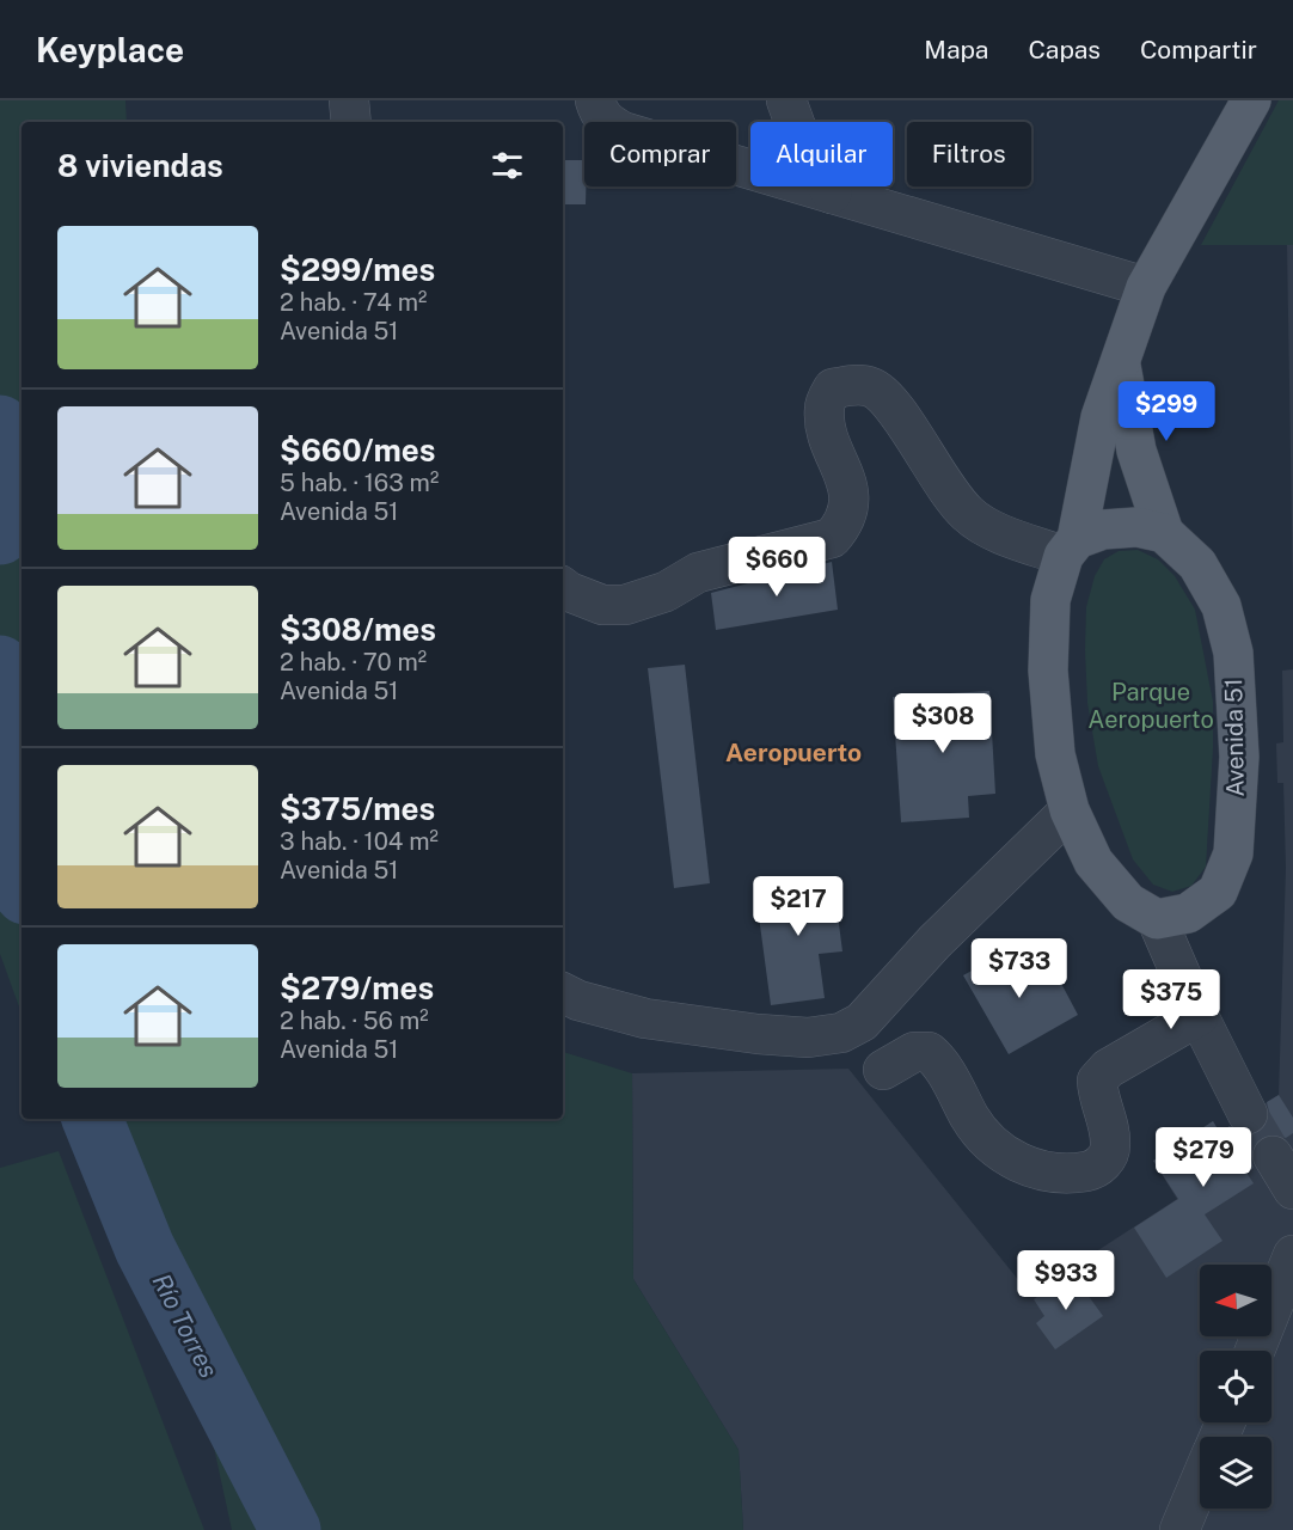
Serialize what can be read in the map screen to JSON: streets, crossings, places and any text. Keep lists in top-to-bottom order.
{
  "streets": {
    "main road": ["Avenida 51"]
  },
  "districts": ["Aeropuerto"],
  "water": ["Río Torres"],
  "parks": ["Parque Aeropuerto"],
  "north": "left",
  "page": {
    "header": "Keyplace",
    "nav": ["Mapa", "Capas", "Compartir"],
    "chip": ["Comprar", "Alquilar", "Filtros"],
    "heading": "8 viviendas",
    "list": [
      {
        "name": "$299/mes",
        "note": "2 hab. · 74 m² · Avenida 51"
      },
      {
        "name": "$660/mes",
        "note": "5 hab. · 163 m² · Avenida 51"
      },
      {
        "name": "$308/mes",
        "note": "2 hab. · 70 m² · Avenida 51"
      },
      {
        "name": "$375/mes",
        "note": "3 hab. · 104 m² · Avenida 51"
      },
      {
        "name": "$279/mes",
        "note": "2 hab. · 56 m² · Avenida 51"
      }
    ],
    "price": [
      "$299",
      "$660",
      "$308",
      "$217",
      "$733",
      "$375",
      "$279",
      "$933"
    ]
  }
}
